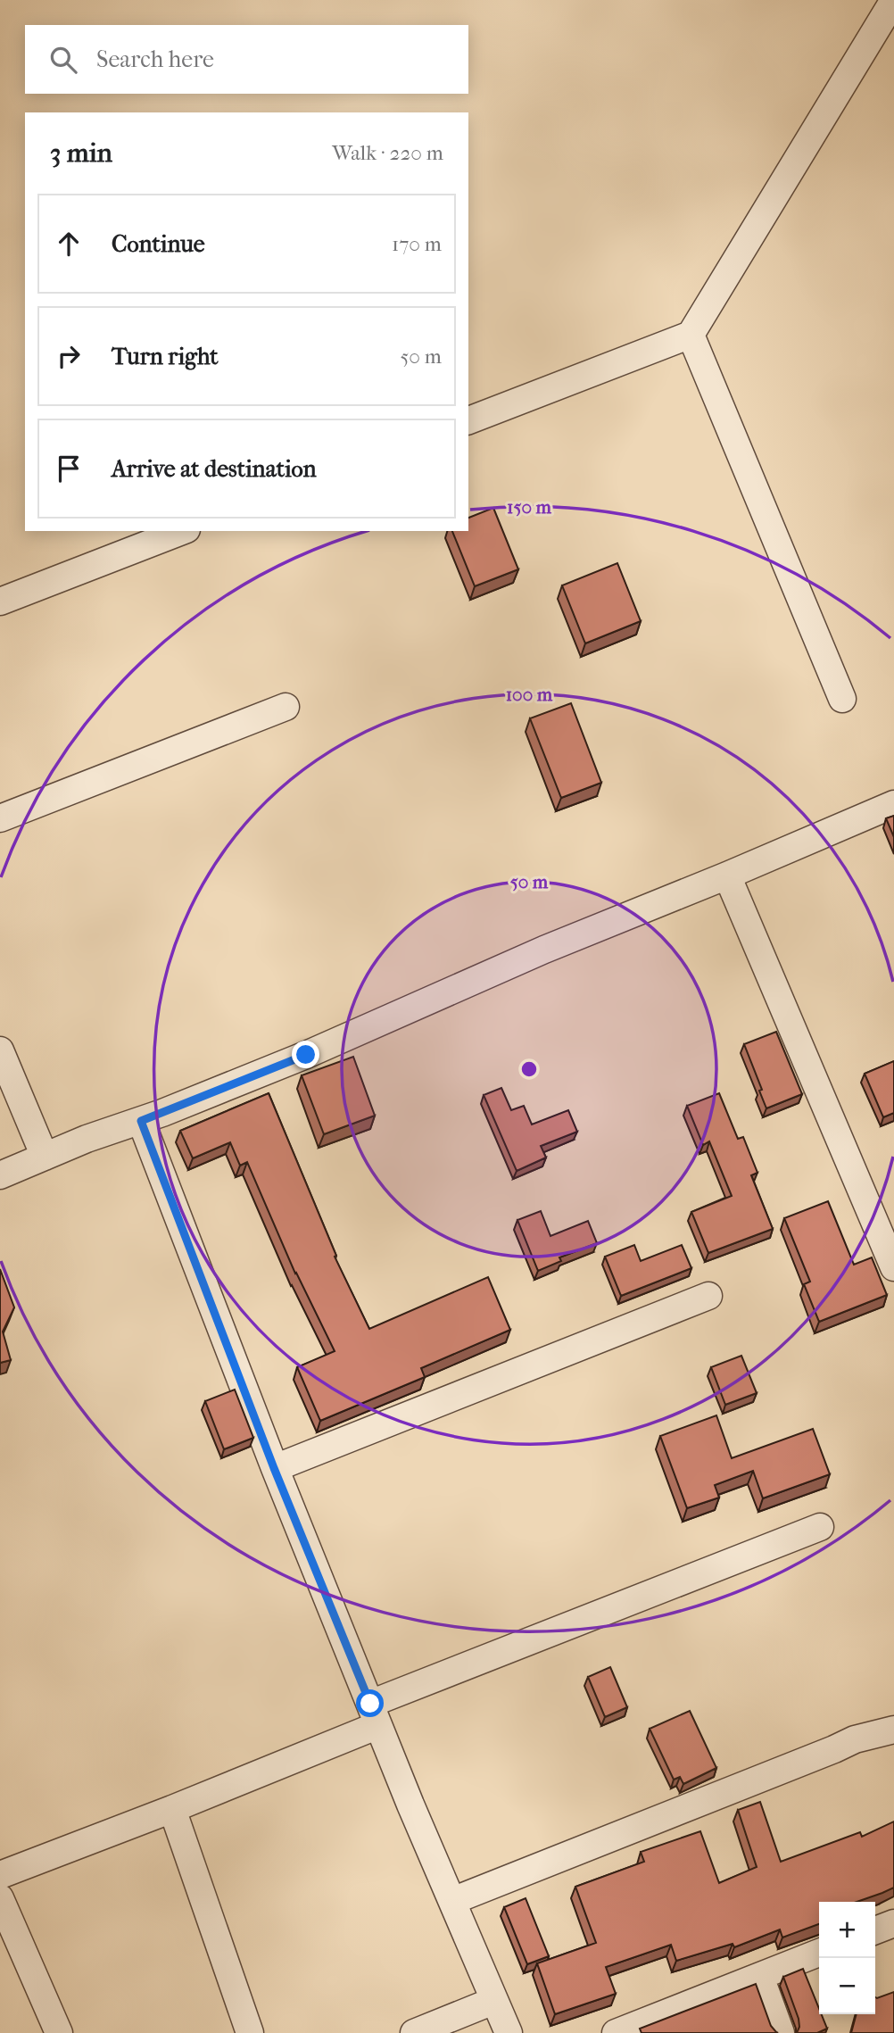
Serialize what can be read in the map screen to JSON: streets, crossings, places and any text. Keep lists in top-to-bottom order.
{
  "page": {
    "search": "Search here",
    "heading": ["3 min", "Walk · 220 m"],
    "list": [
      ["Continue", "170 m"],
      ["Turn right", "50 m"],
      "Arrive at destination"
    ],
    "map_buttons": ["+", "−"]
  },
  "rings": ["150 m", "100 m", "50 m"]
}
